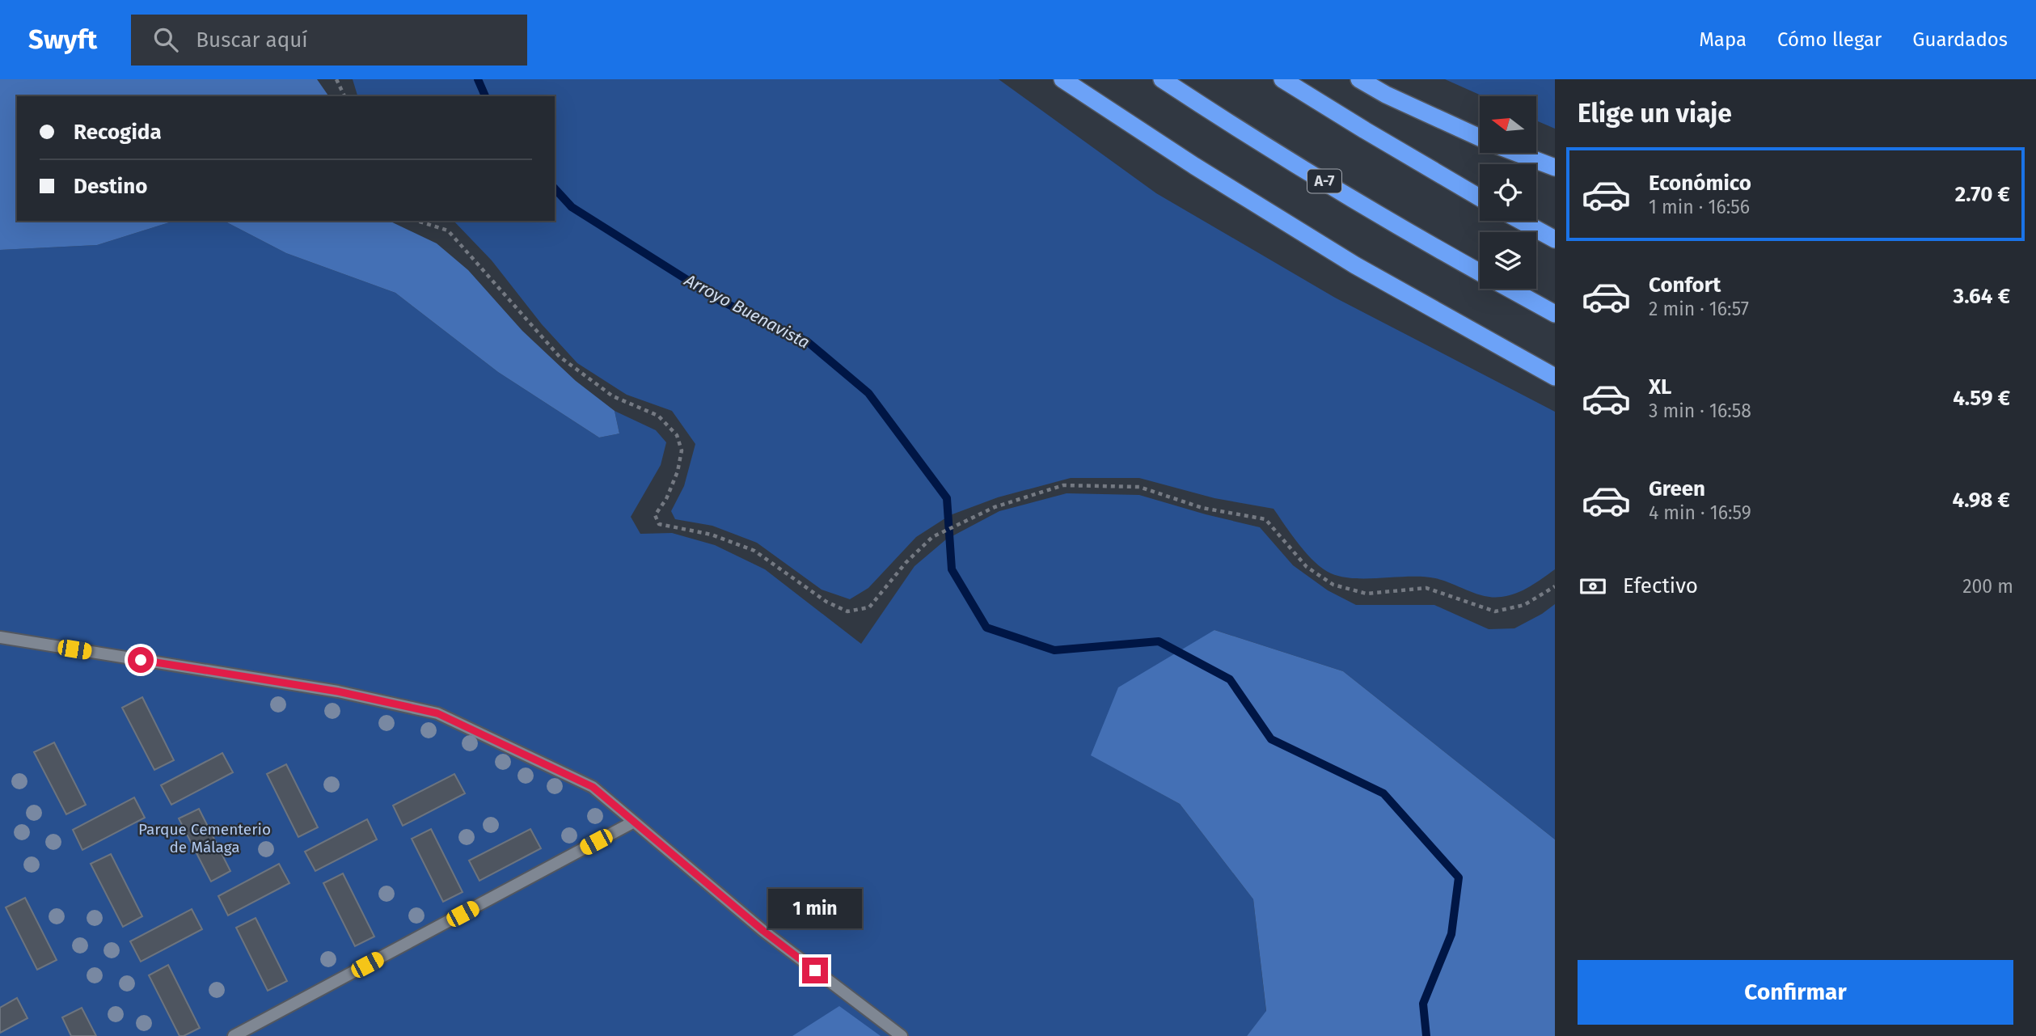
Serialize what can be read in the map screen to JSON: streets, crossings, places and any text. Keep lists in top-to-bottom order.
{
  "streets": {
    "highway": ["A-7"]
  },
  "water": ["Arroyo Buenavista"],
  "parks": ["Parque Cementerio de Málaga"],
  "north": "left",
  "page": {
    "header": "Swyft",
    "search": "Buscar aquí",
    "nav": ["Mapa", "Cómo llegar", "Guardados"],
    "heading": "Elige un viaje",
    "banner": ["Recogida", "Destino"],
    "list": [
      {
        "name": "Económico",
        "note": "1 min · 16:56",
        "value": "2.70 €"
      },
      {
        "name": "Confort",
        "note": "2 min · 16:57",
        "value": "3.64 €"
      },
      {
        "name": "XL",
        "note": "3 min · 16:58",
        "value": "4.59 €"
      },
      {
        "name": "Green",
        "note": "4 min · 16:59",
        "value": "4.98 €"
      }
    ],
    "pay": ["Efectivo", "200 m"],
    "bubble": "1 min",
    "buttons": "Confirmar"
  }
}
